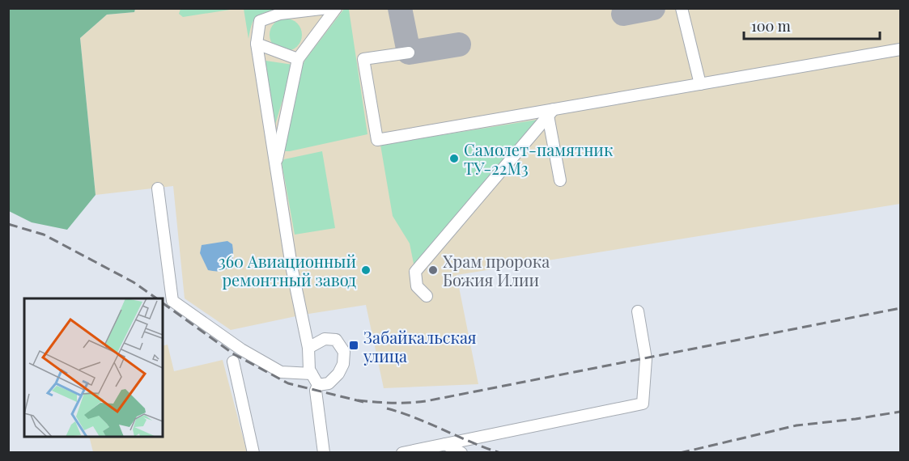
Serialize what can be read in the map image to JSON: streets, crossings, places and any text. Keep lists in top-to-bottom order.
{
  "places": {
    "other": ["Самолет-памятник ТУ-22М3", "360 Авиационный ремонтный завод", "Храм пророка Божия Илии"],
    "transit": ["Забайкальская улица"]
  },
  "scale_bar": "100 m"
}
